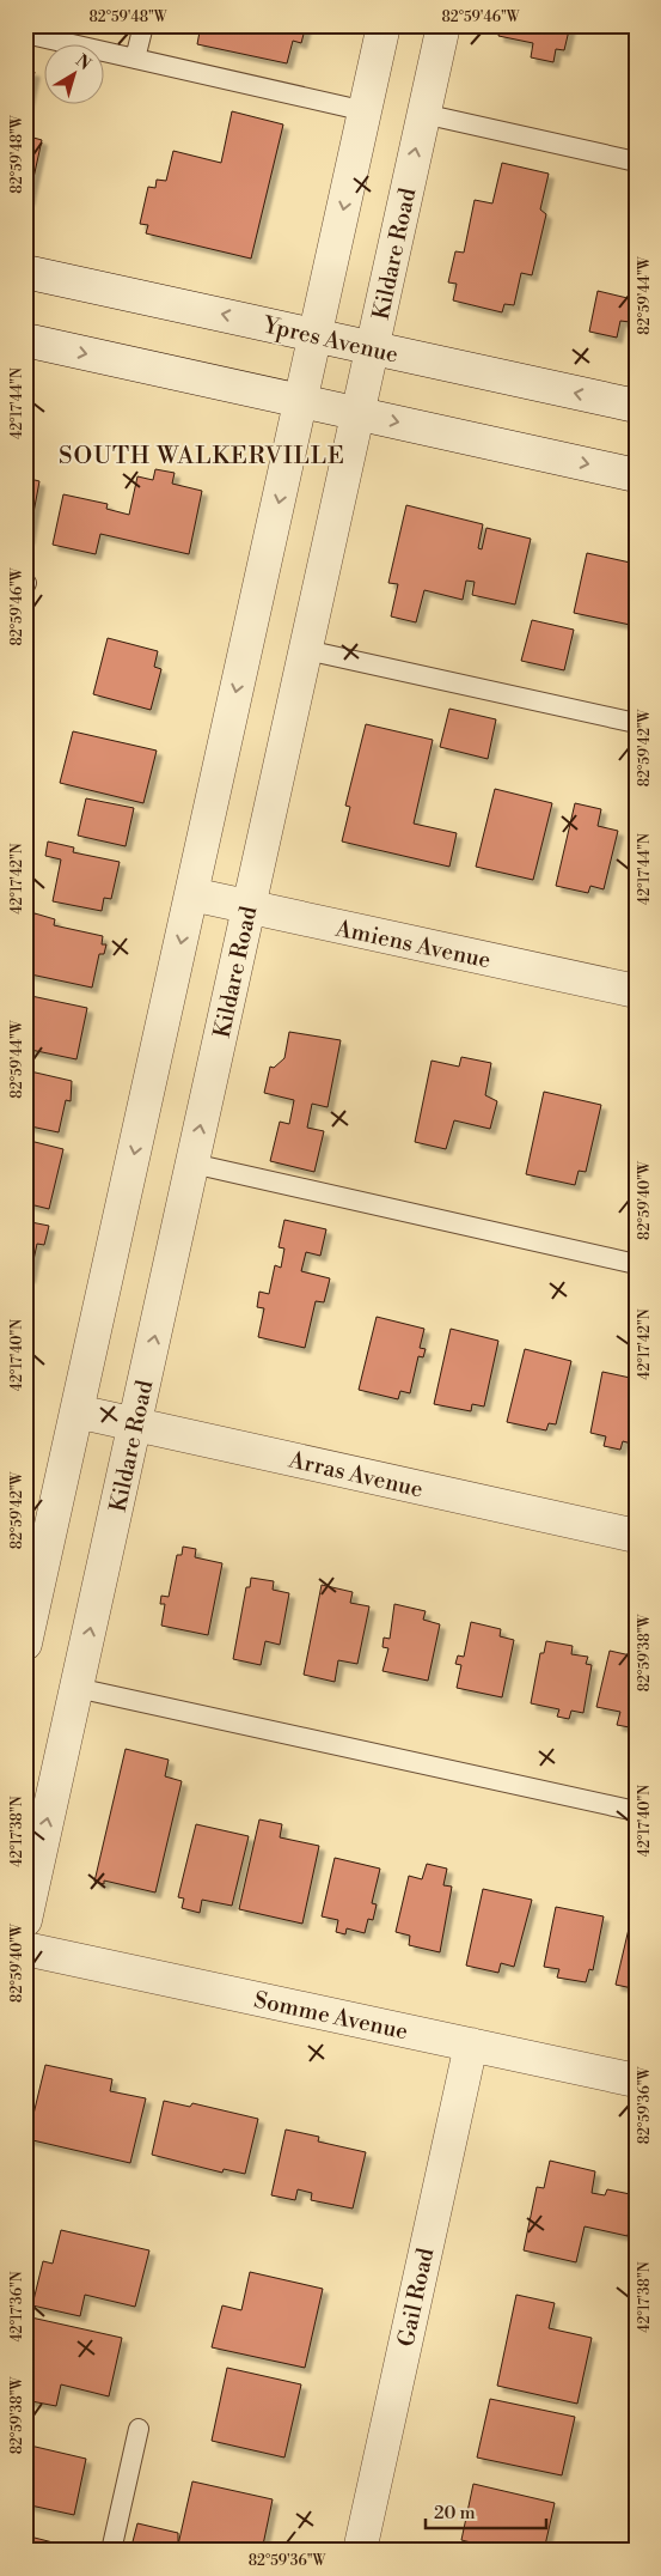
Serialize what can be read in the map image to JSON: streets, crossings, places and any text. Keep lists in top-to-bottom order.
{
  "streets": {
    "street": [
      "Kildare Road",
      "Ypres Avenue",
      "Amiens Avenue",
      "Arras Avenue",
      "Somme Avenue",
      "Gail Road"
    ]
  },
  "crossings": [
    ["Kildare Road", "Ypres Avenue"],
    ["Kildare Road", "Amiens Avenue"],
    ["Kildare Road", "Arras Avenue"],
    ["Somme Avenue", "Gail Road"]
  ],
  "districts": ["SOUTH WALKERVILLE"],
  "scale_bar": "20 m",
  "north": "top right",
  "coordinates": [
    "82°59'48\"W",
    "82°59'46\"W",
    "82°59'44\"W",
    "42°17'44\"N",
    "82°59'42\"W",
    "42°17'42\"N",
    "82°59'40\"W",
    "42°17'40\"N",
    "82°59'38\"W",
    "42°17'38\"N",
    "82°59'36\"W",
    "42°17'36\"N"
  ]
}
